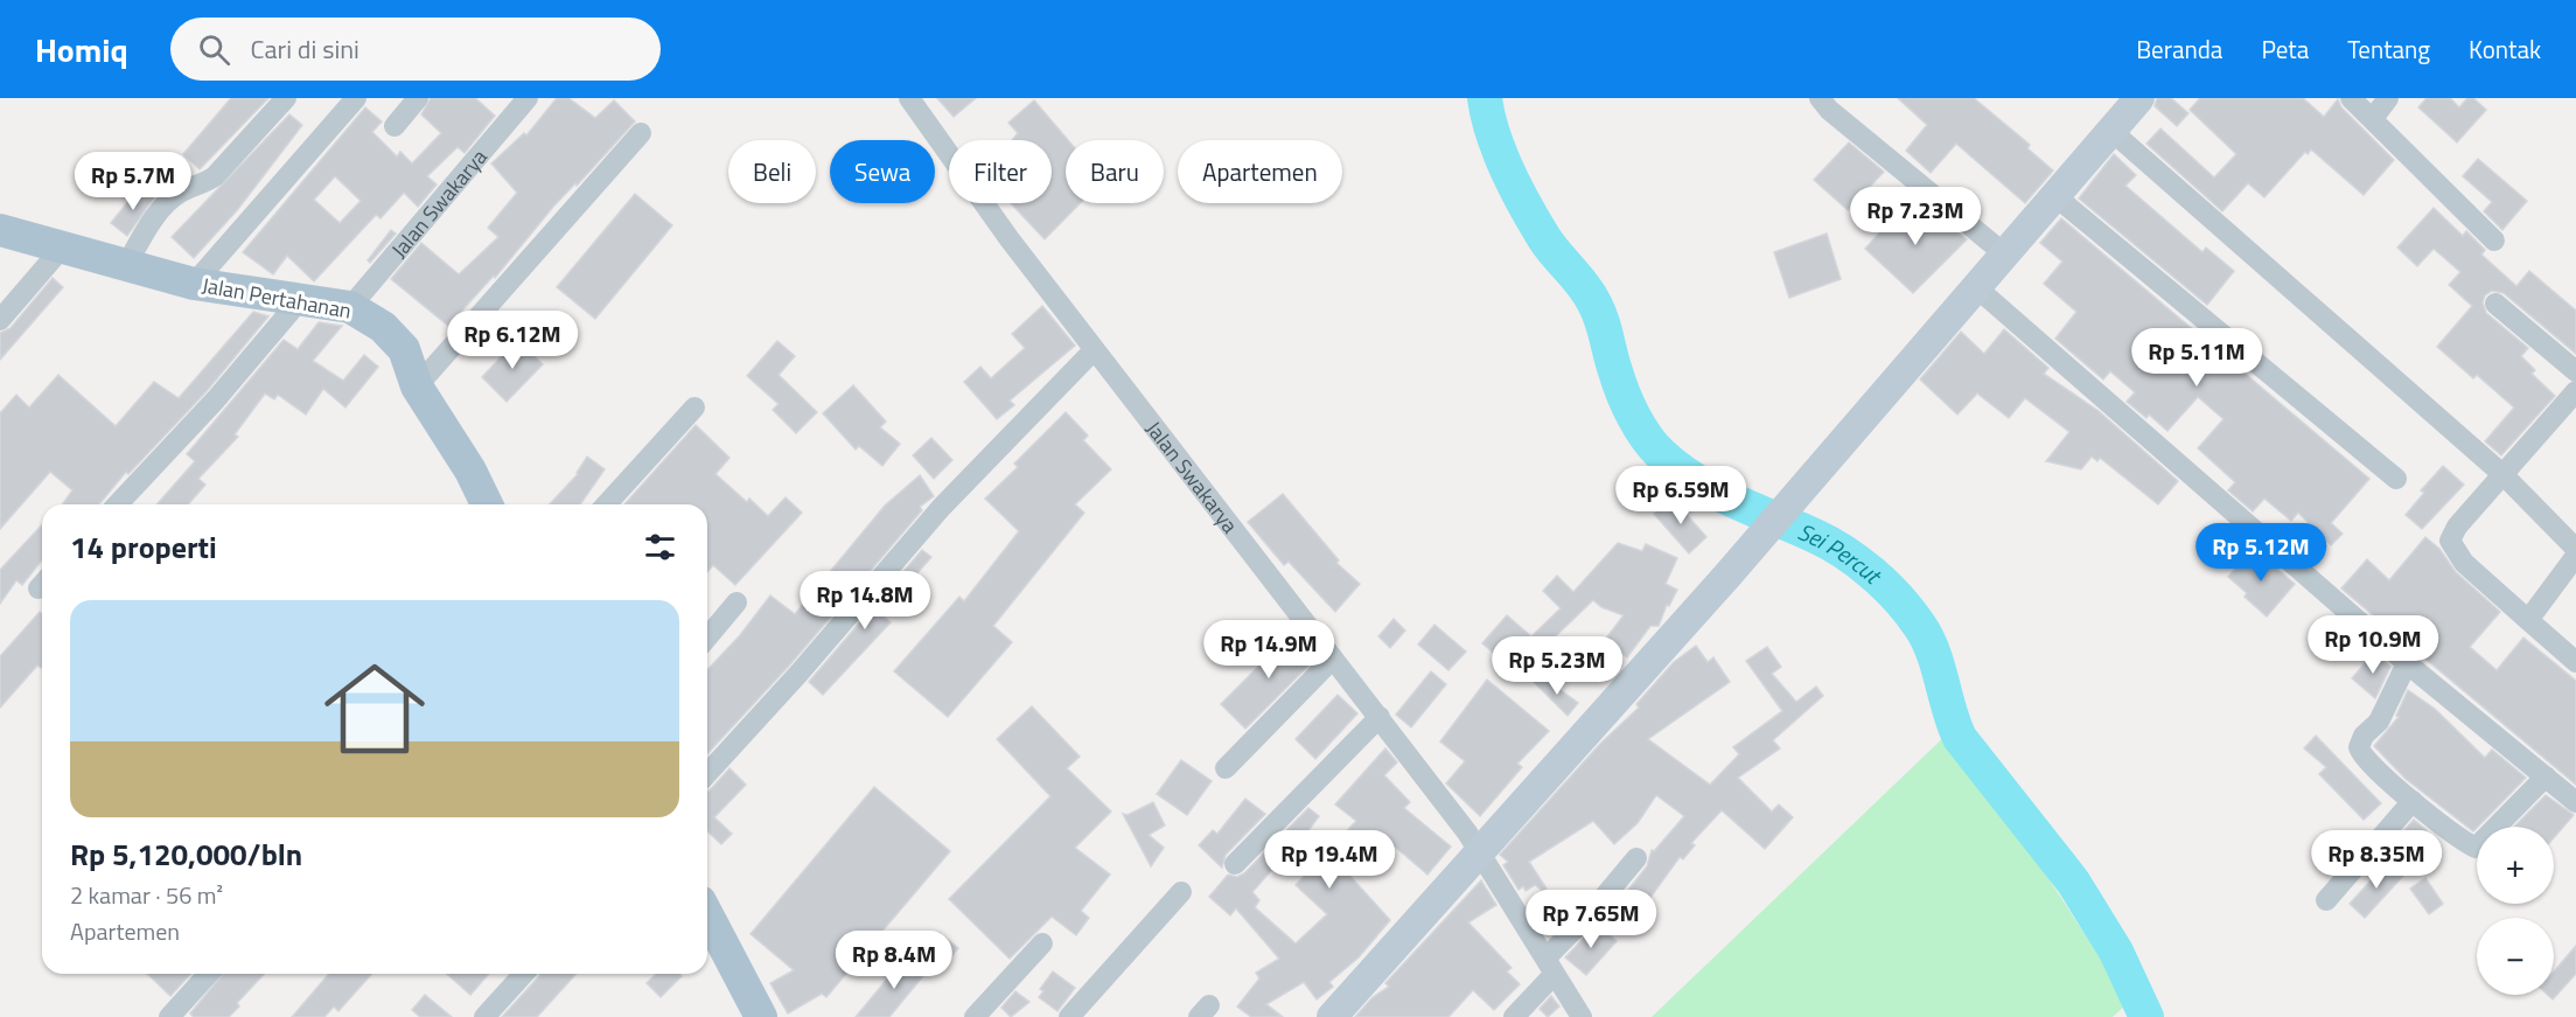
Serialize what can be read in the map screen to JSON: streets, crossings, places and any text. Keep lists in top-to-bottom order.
{
  "streets": {
    "main road": ["Jalan Pertahanan"],
    "street": ["Jalan Swakarya"]
  },
  "crossings": [
    ["Jalan Swakarya", "Jalan Pertahanan"]
  ],
  "water": ["Sei Percut"],
  "page": {
    "header": "Homiq",
    "search": "Cari di sini",
    "nav": [
      "Beranda",
      "Peta",
      "Tentang",
      "Kontak"
    ],
    "chip": [
      "Beli",
      "Sewa",
      "Filter",
      "Baru",
      "Apartemen"
    ],
    "price": [
      "Rp 5.7M",
      "Rp 7.23M",
      "Rp 6.12M",
      "Rp 5.11M",
      "Rp 6.59M",
      "Rp 5.12M",
      "Rp 14.8M",
      "Rp 10.9M",
      "Rp 14.9M",
      "Rp 5.23M",
      "Rp 19.4M",
      "Rp 8.35M",
      "Rp 7.65M",
      "Rp 8.4M"
    ],
    "heading": "14 properti",
    "list": [
      {
        "name": "Rp 5,120,000/bln",
        "note": "2 kamar · 56 m² · Apartemen"
      }
    ],
    "map_buttons": ["+", "−"]
  }
}
